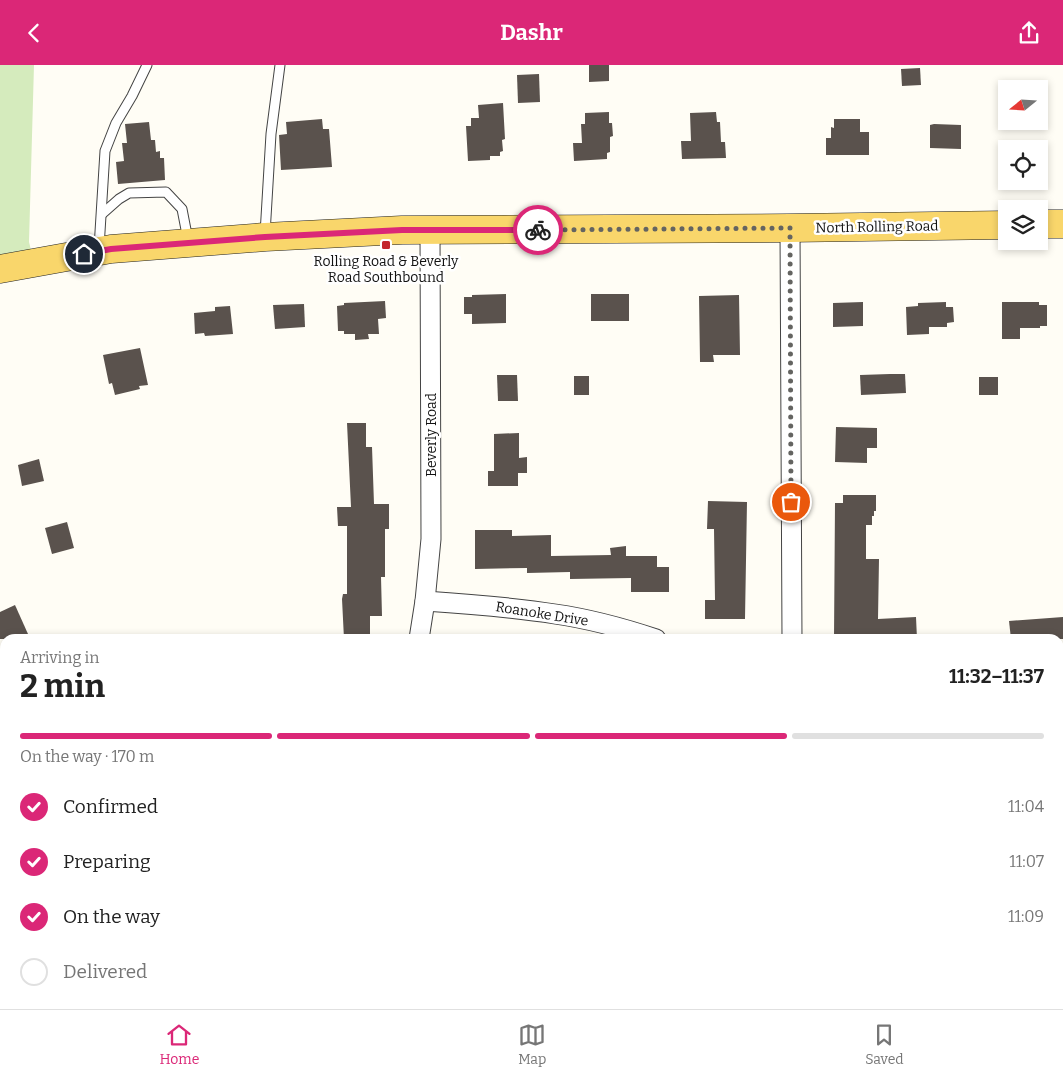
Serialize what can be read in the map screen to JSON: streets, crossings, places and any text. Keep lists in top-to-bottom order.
{
  "streets": {
    "main road": ["North Rolling Road"],
    "street": ["Beverly Road", "Roanoke Drive"]
  },
  "crossings": [
    ["North Rolling Road", "Beverly Road"],
    ["Beverly Road", "Roanoke Drive"]
  ],
  "places": {
    "transit": ["Rolling Road & Beverly Road Southbound"]
  },
  "north": "left",
  "page": {
    "header": "Dashr",
    "heading": ["2 min", "Arriving in", "11:32–11:37"],
    "bar": "On the way · 170 m",
    "list": [
      ["Confirmed", "11:04"],
      ["Preparing", "11:07"],
      ["On the way", "11:09"],
      "Delivered"
    ],
    "tabs": ["Home", "Map", "Saved"]
  }
}
